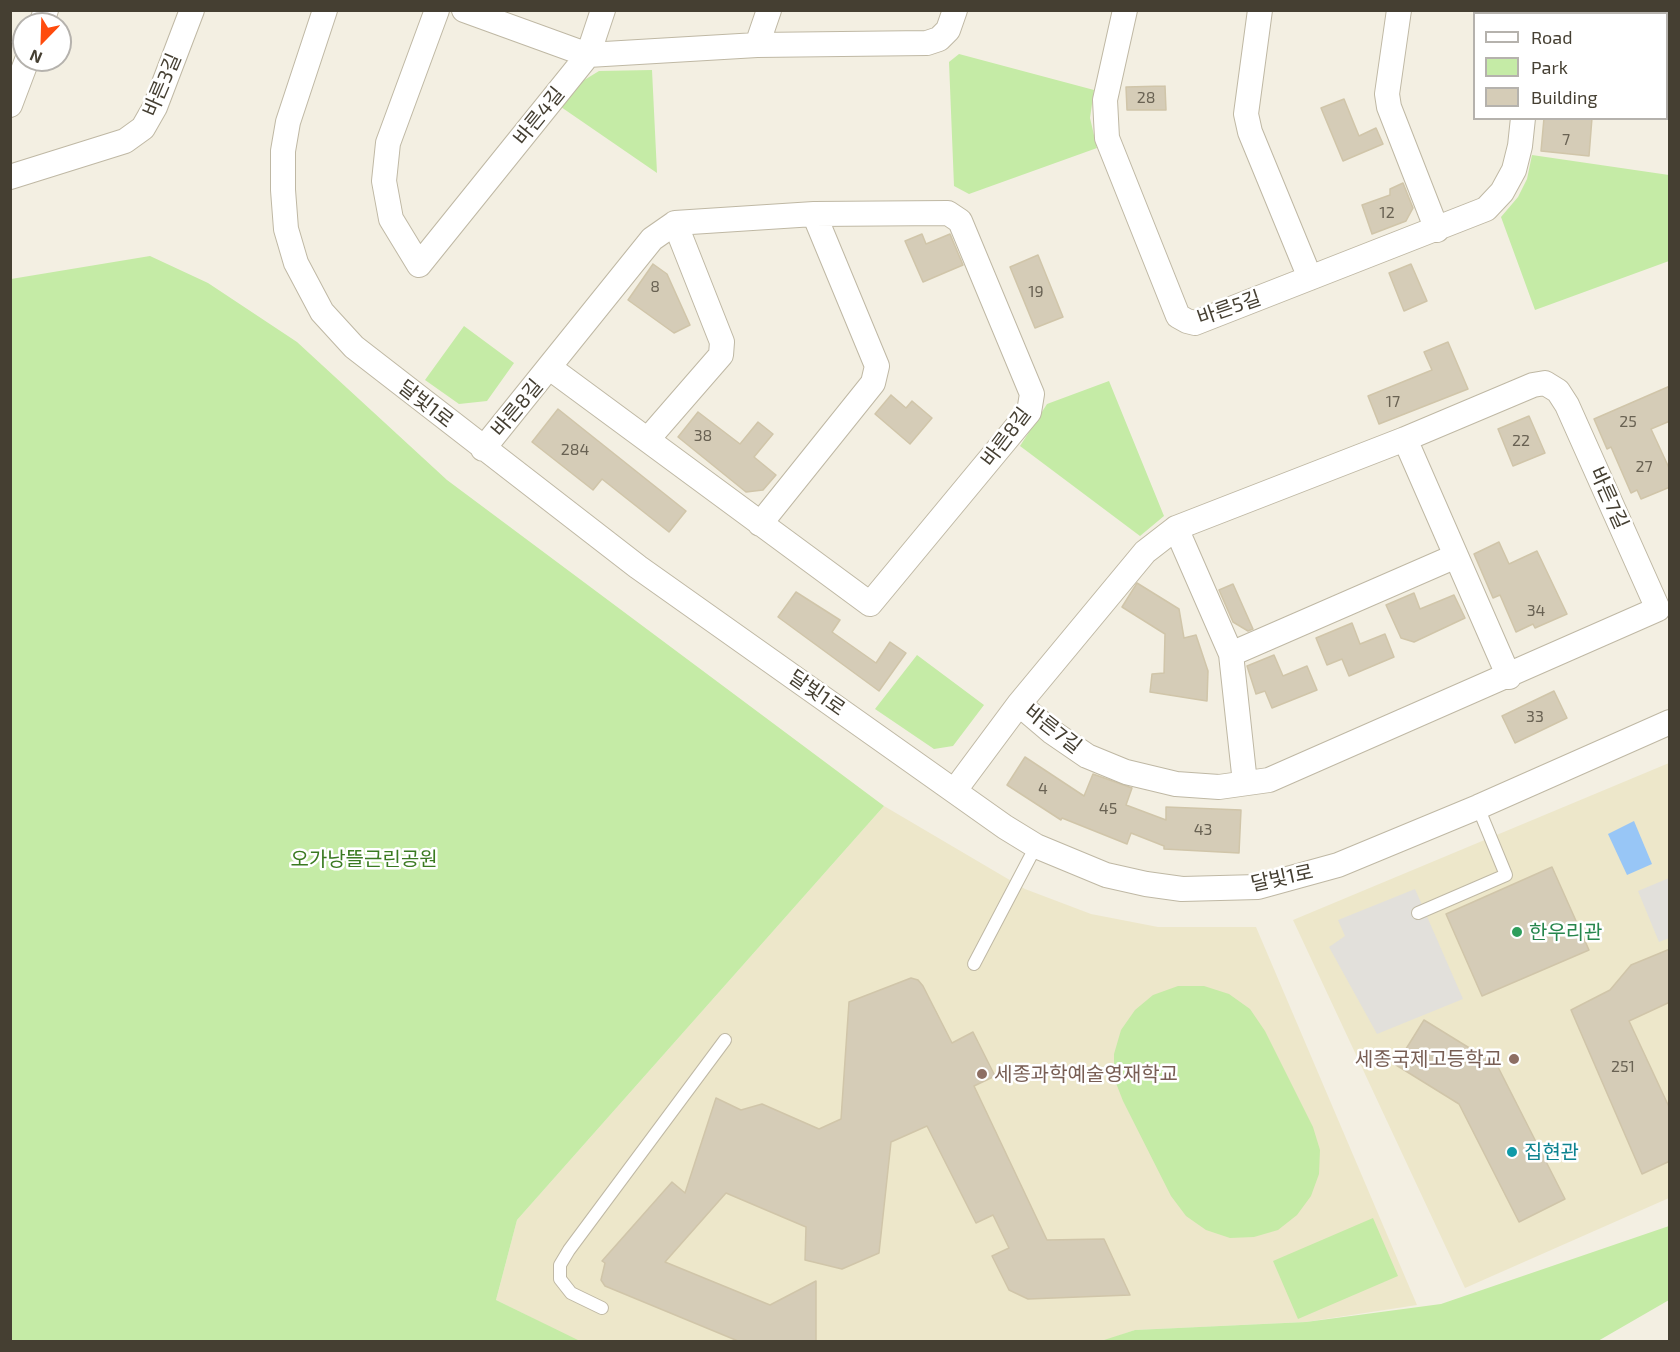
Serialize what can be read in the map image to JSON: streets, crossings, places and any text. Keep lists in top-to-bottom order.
{
  "streets": {
    "street": [
      "바른3길",
      "바른4길",
      "바른5길",
      "달빛1로",
      "바른8길",
      "바른7길"
    ]
  },
  "crossings": [
    ["달빛1로", "바른8길"]
  ],
  "parks": ["오가낭뜰근린공원"],
  "places": [
    "한우리관",
    "세종국제고등학교",
    "세종과학예술영재학교",
    "집현관"
  ],
  "house_numbers": [
    "28",
    "7",
    "12",
    "8",
    "19",
    "17",
    "25",
    "38",
    "22",
    "284",
    "27",
    "34",
    "33",
    "4",
    "45",
    "43",
    "251"
  ],
  "legend": ["Road", "Park", "Building"],
  "north": "bottom left"
}
